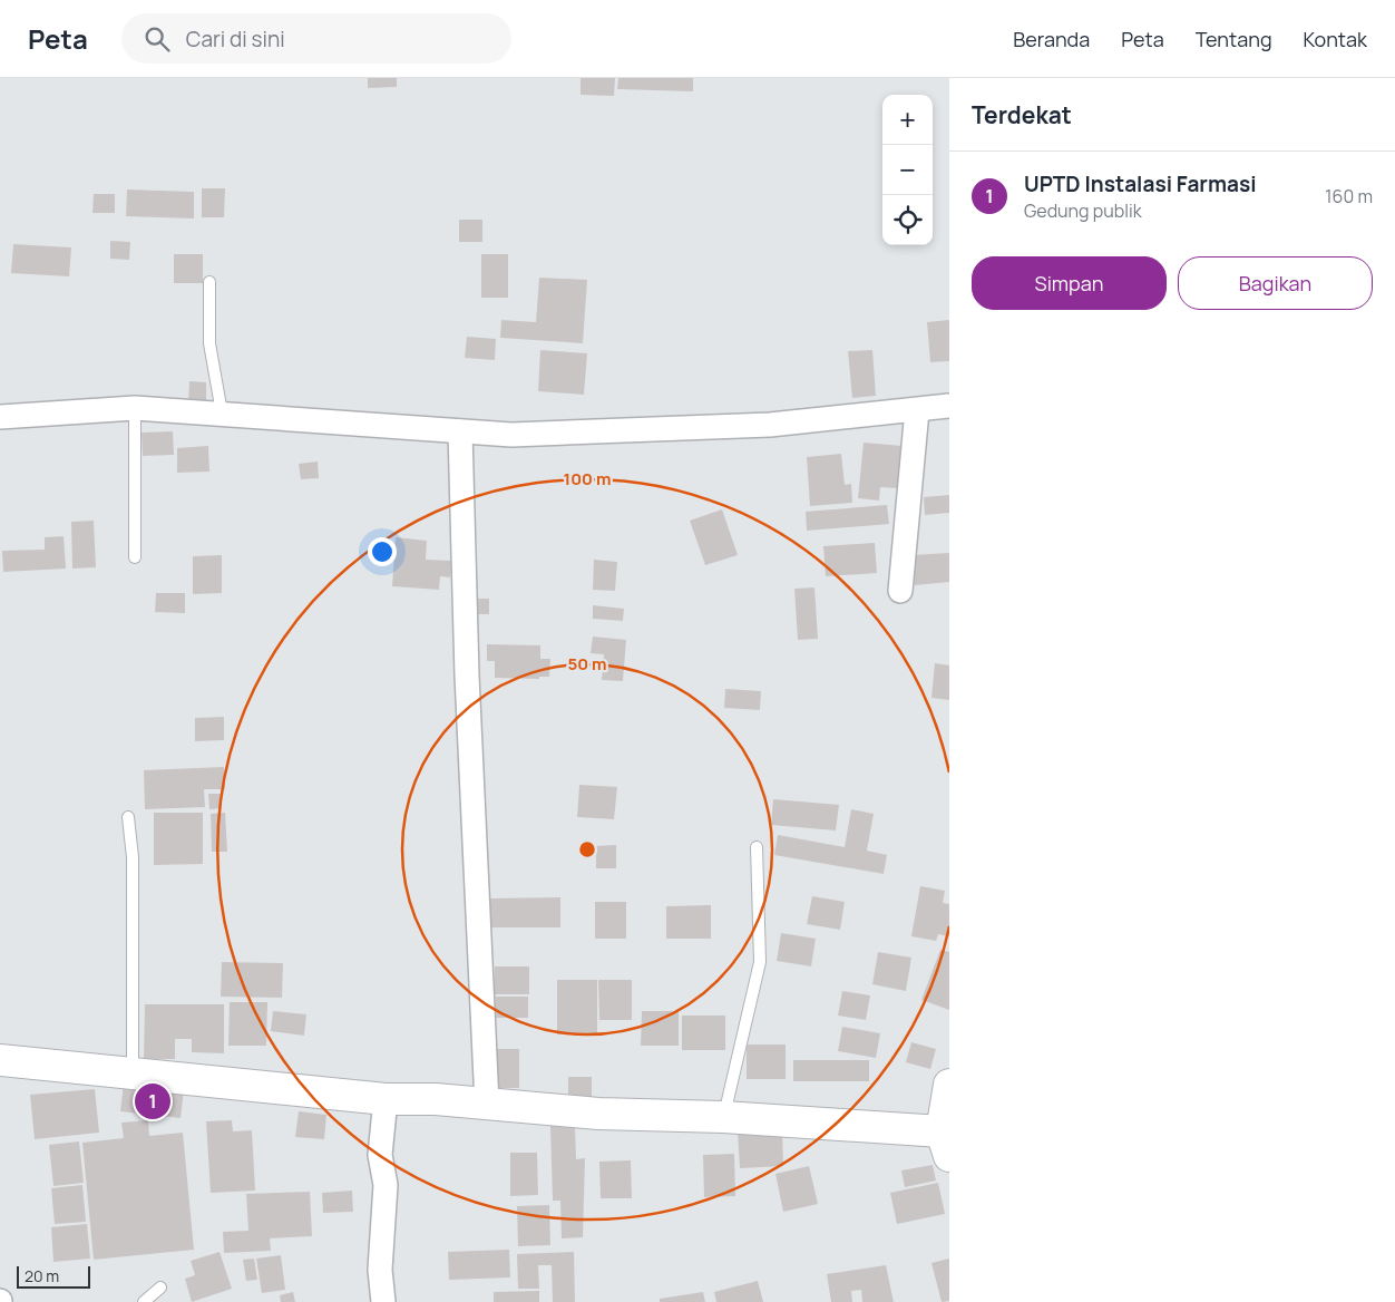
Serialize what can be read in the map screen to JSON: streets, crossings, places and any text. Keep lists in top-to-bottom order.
{
  "scale_bar": "20 m",
  "page": {
    "header": "Peta",
    "search": "Cari di sini",
    "nav": [
      "Beranda",
      "Peta",
      "Tentang",
      "Kontak"
    ],
    "heading": "Terdekat",
    "map_buttons": ["+", "−"],
    "list": [
      {
        "mark": "1",
        "name": "UPTD Instalasi Farmasi",
        "note": "Gedung publik",
        "value": "160 m"
      }
    ],
    "buttons": ["Simpan", "Bagikan"],
    "pins": "1",
    "scale": "20 m"
  },
  "rings": ["100 m", "50 m"]
}
